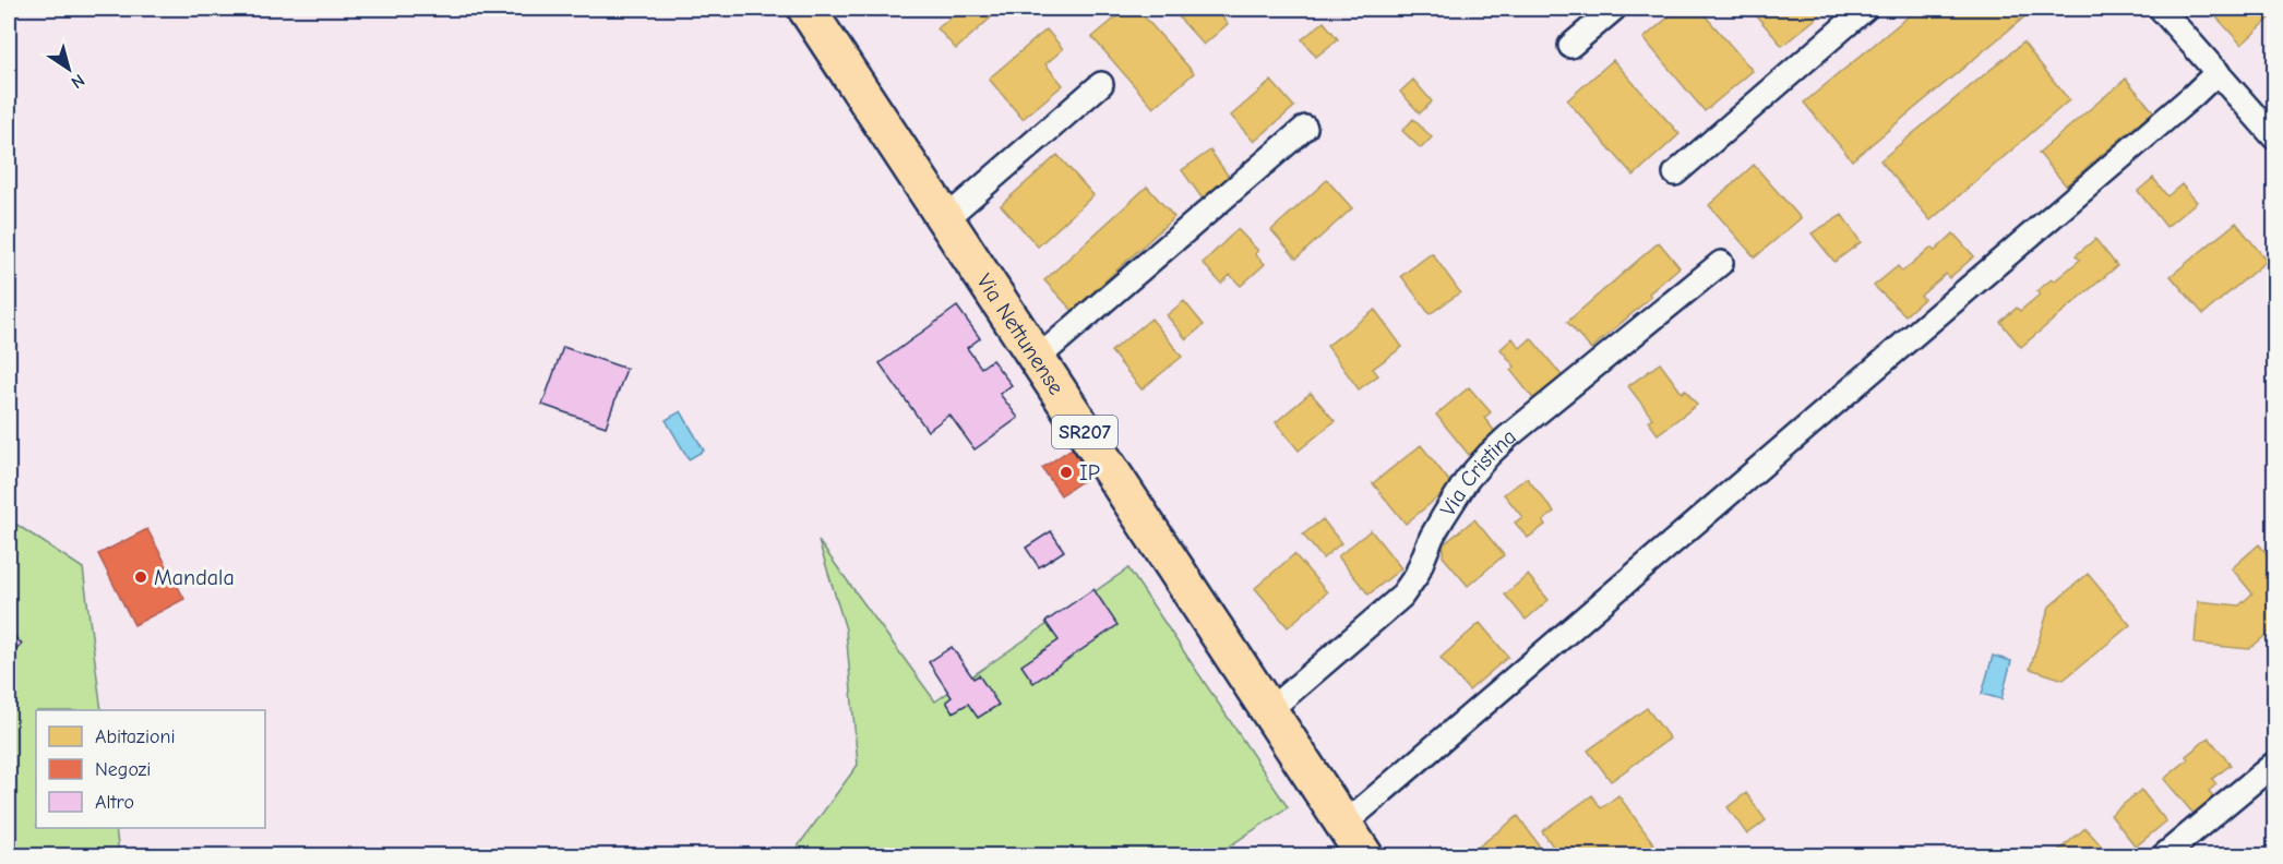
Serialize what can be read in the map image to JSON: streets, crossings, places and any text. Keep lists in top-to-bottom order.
{
  "streets": {
    "main road": ["Via Nettunense", "SR207"],
    "street": ["Via Cristina"]
  },
  "crossings": [
    ["Via Nettunense", "Via Cristina"]
  ],
  "places": ["IP", "Mandala"],
  "legend": ["Abitazioni", "Negozi", "Altro"],
  "north": "bottom right"
}
